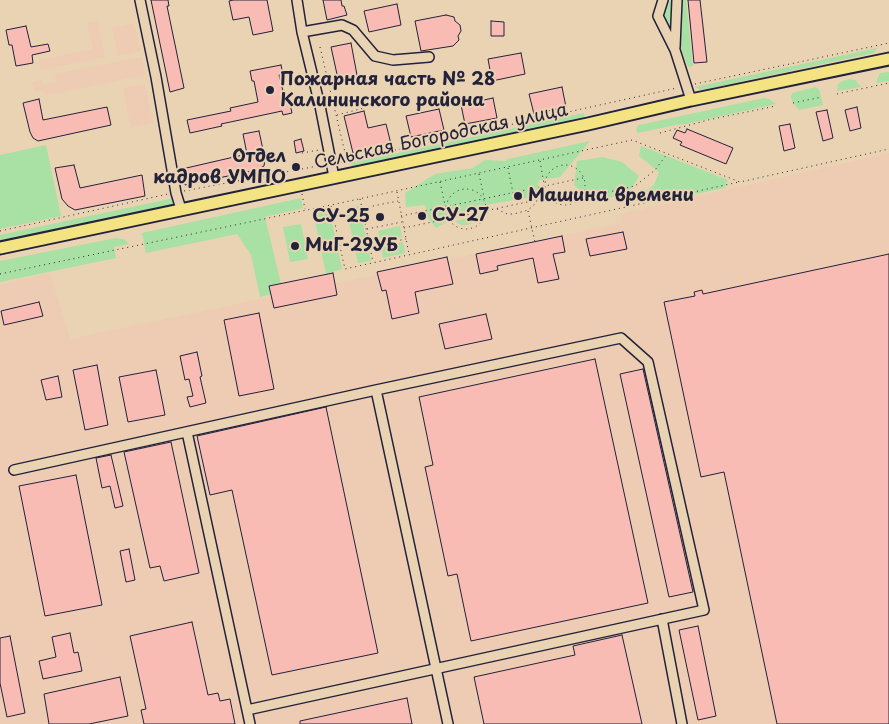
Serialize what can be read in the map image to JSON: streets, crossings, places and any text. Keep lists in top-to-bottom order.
{
  "streets": {
    "main road": ["Сельская Богородская улица"]
  },
  "places": [
    "Пожарная часть № 28 Калининского района",
    "Отдел кадров УМПО",
    "Машина времени",
    "СУ-27",
    "СУ-25",
    "МиГ-29УБ"
  ]
}
